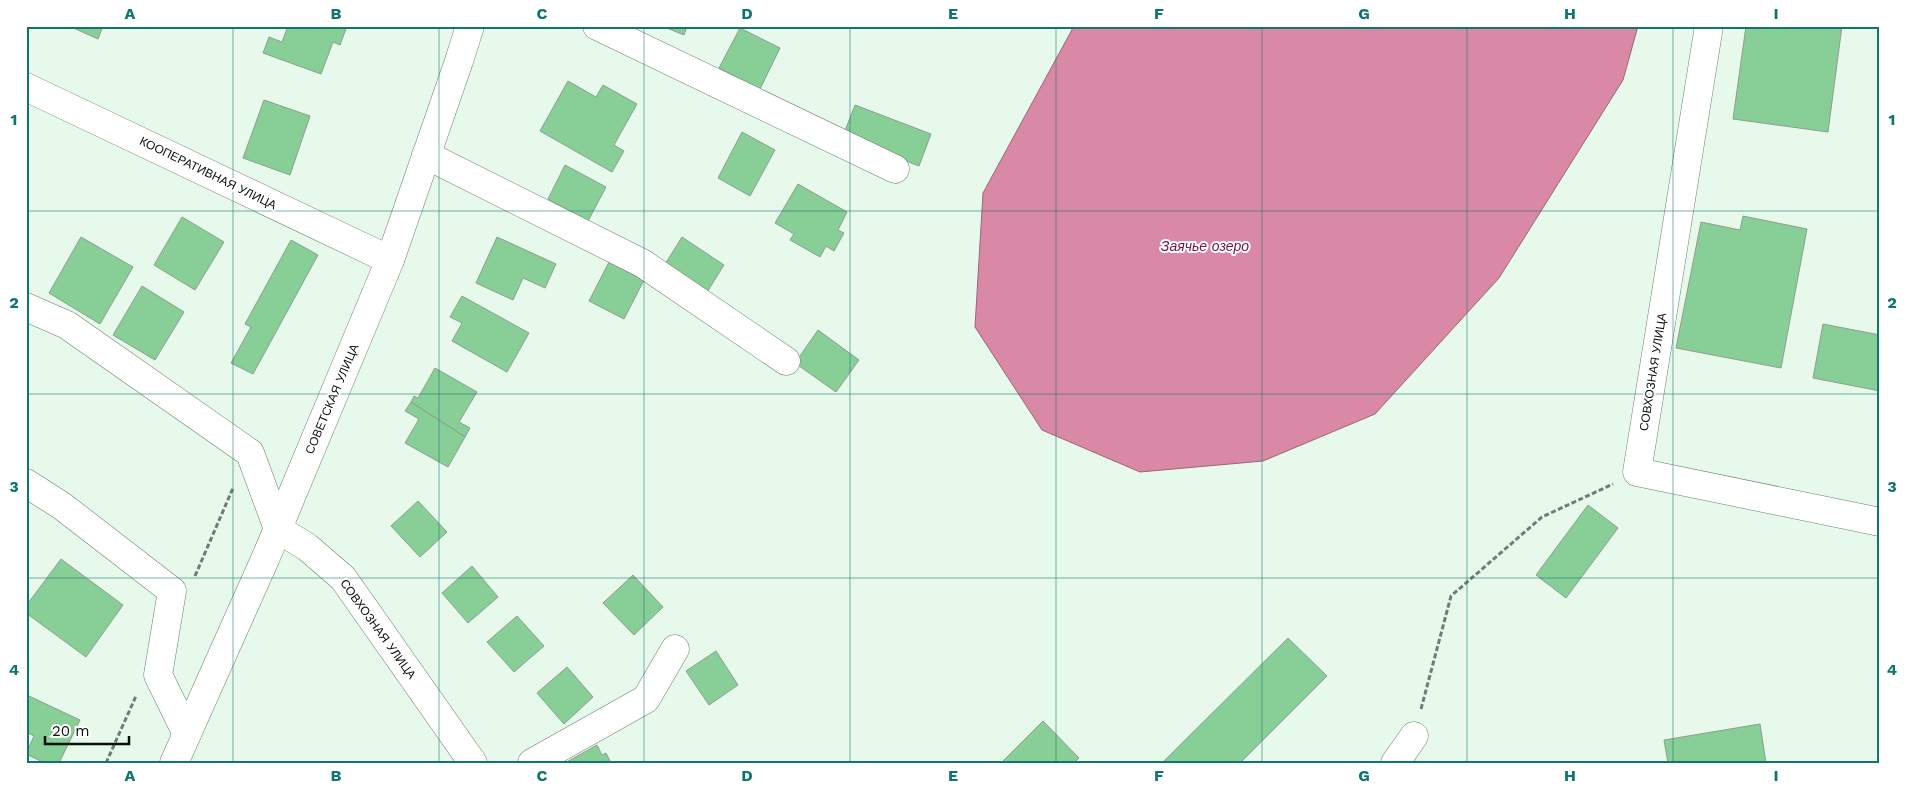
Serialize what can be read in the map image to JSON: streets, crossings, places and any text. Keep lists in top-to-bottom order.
{
  "streets": {
    "street": ["КООПЕРАТИВНАЯ УЛИЦА", "СОВХОЗНАЯ УЛИЦА", "СОВЕТСКАЯ УЛИЦА"]
  },
  "crossings": [
    ["КООПЕРАТИВНАЯ УЛИЦА", "СОВЕТСКАЯ УЛИЦА"],
    ["СОВХОЗНАЯ УЛИЦА", "СОВЕТСКАЯ УЛИЦА"]
  ],
  "water": ["Заячье озеро"],
  "scale_bar": "20 m",
  "grid": {
    "columns": [
      "A",
      "B",
      "C",
      "D",
      "E",
      "F",
      "G",
      "H",
      "I"
    ],
    "rows": [
      "1",
      "2",
      "3",
      "4"
    ]
  }
}
